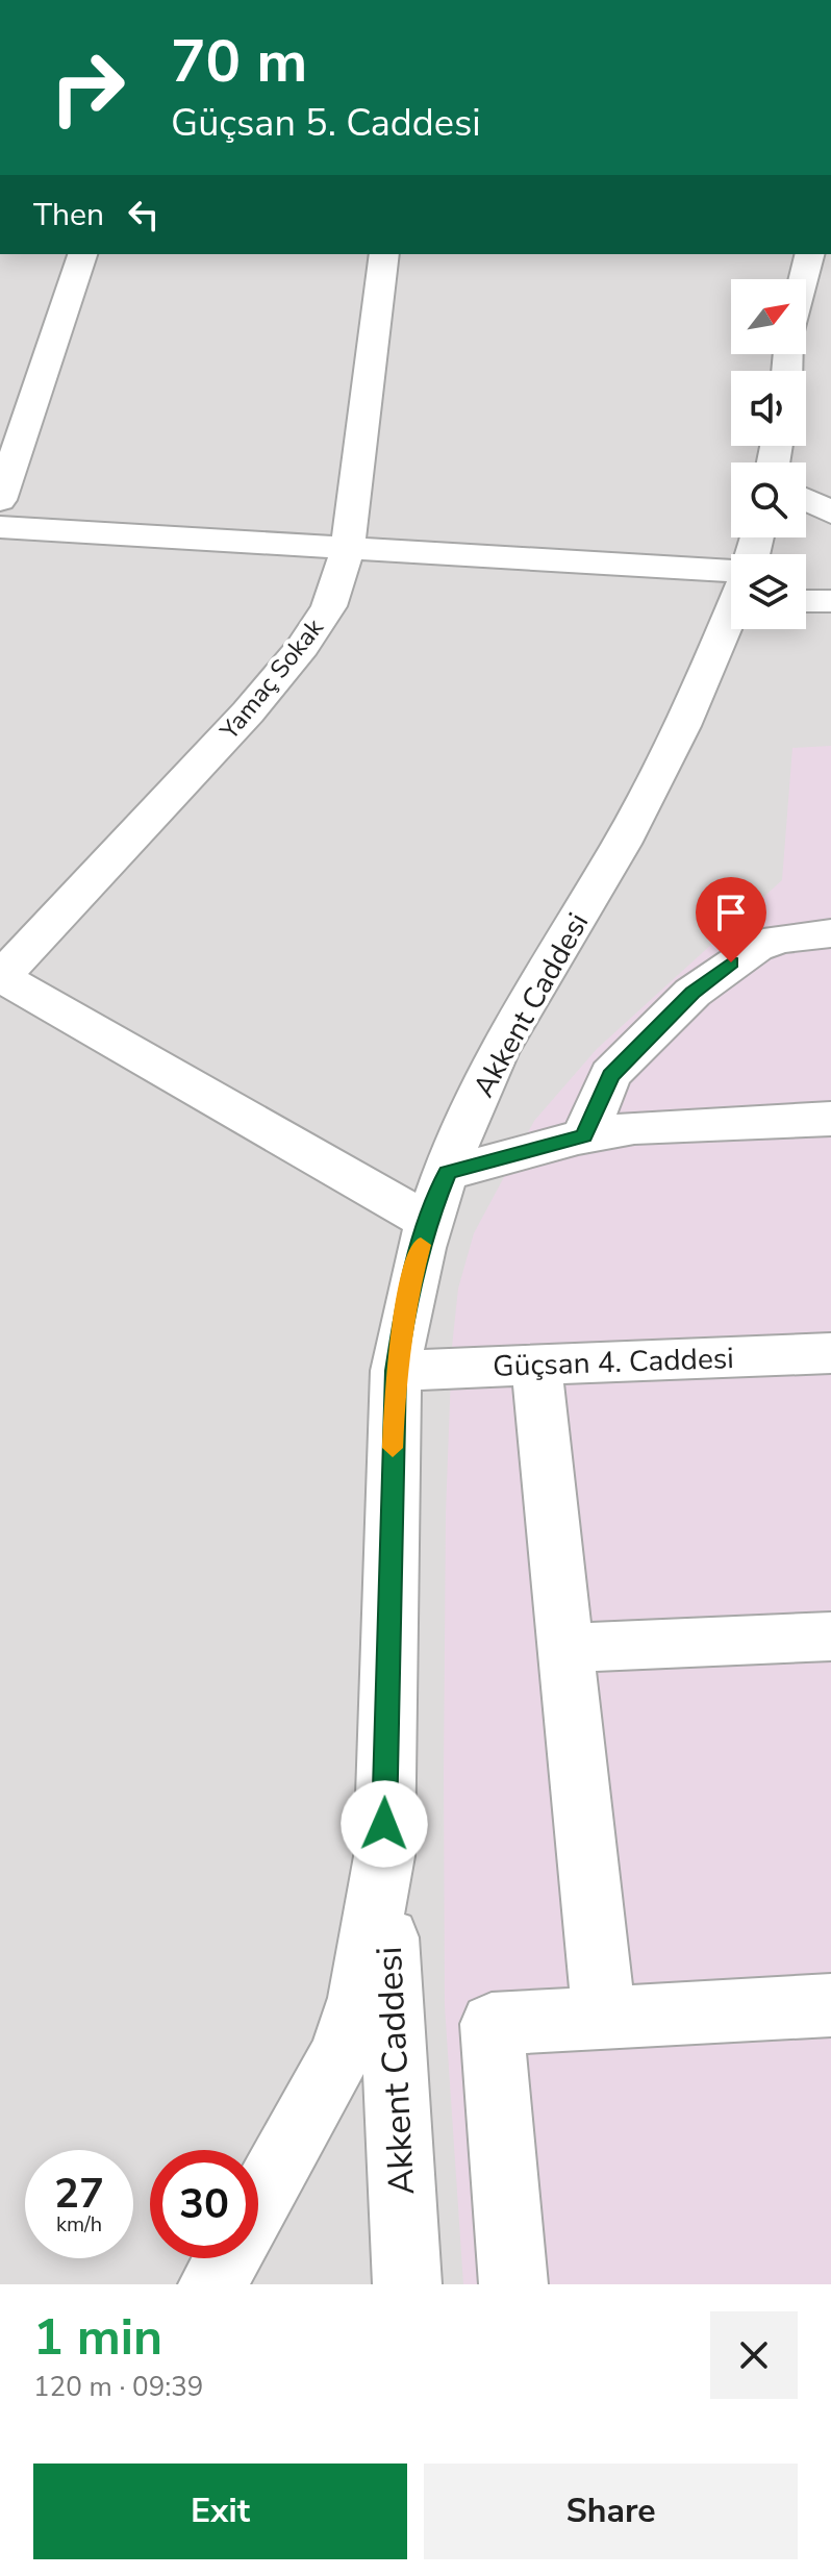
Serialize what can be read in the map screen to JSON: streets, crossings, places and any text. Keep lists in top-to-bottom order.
{
  "streets": {
    "street": ["Yamaç Sokak", "Akkent Caddesi", "Güçsan 4. Caddesi"]
  },
  "crossings": [
    ["Akkent Caddesi", "Güçsan 4. Caddesi"]
  ],
  "north": "top right",
  "page": {
    "turn": ["70 m", "Güçsan 5. Caddesi"],
    "then": "Then",
    "speed": "27 km/h",
    "limit": "30",
    "heading": ["1 min", "120 m · 09:39"],
    "buttons": ["Exit", "Share"]
  }
}
